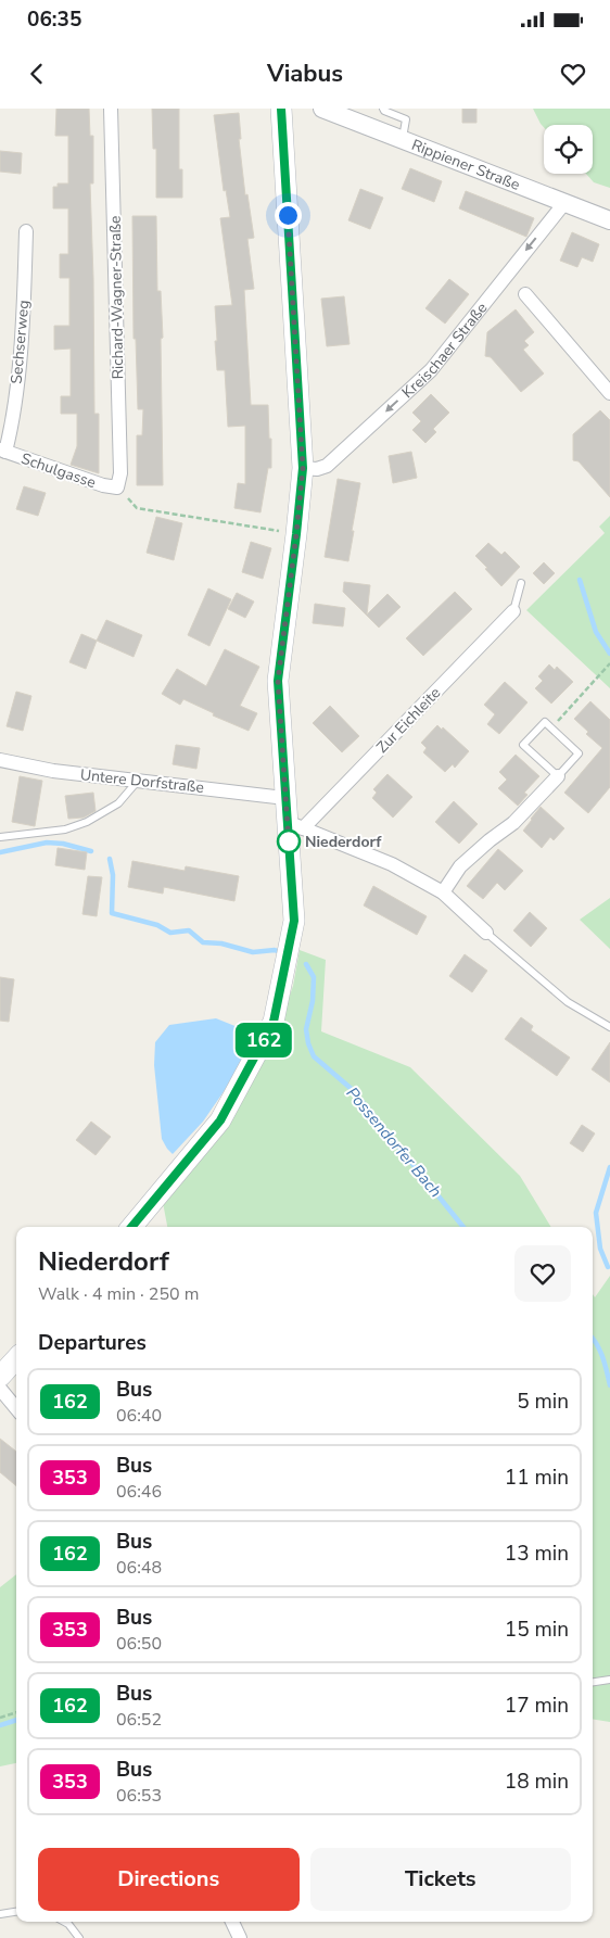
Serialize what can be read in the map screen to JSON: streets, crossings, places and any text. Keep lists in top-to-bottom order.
{
  "streets": {
    "street": [
      "Rippiener Straße",
      "Richard-Wagner-Straße",
      "Sechserweg",
      "Kreischaer Straße",
      "Schulgasse",
      "Zur Eichleite",
      "Untere Dorfstraße"
    ]
  },
  "crossings": [
    ["Rippiener Straße", "Kreischaer Straße"],
    ["Richard-Wagner-Straße", "Schulgasse"],
    ["Sechserweg", "Schulgasse"]
  ],
  "one_way": ["Kreischaer Straße"],
  "water": ["Possendorfer Bach"],
  "places": ["Niederdorf"],
  "lines": ["bus line 162"],
  "page": {
    "status": "06:35",
    "header": "Viabus",
    "on_map": "162",
    "heading": [
      ["Niederdorf", "Walk · 4 min · 250 m"],
      "Departures"
    ],
    "list": [
      {
        "mark": "162",
        "name": "Bus",
        "note": "06:40",
        "value": "5 min"
      },
      {
        "mark": "353",
        "name": "Bus",
        "note": "06:46",
        "value": "11 min"
      },
      {
        "mark": "162",
        "name": "Bus",
        "note": "06:48",
        "value": "13 min"
      },
      {
        "mark": "353",
        "name": "Bus",
        "note": "06:50",
        "value": "15 min"
      },
      {
        "mark": "162",
        "name": "Bus",
        "note": "06:52",
        "value": "17 min"
      },
      {
        "mark": "353",
        "name": "Bus",
        "note": "06:53",
        "value": "18 min"
      }
    ],
    "buttons": ["Directions", "Tickets"]
  }
}
